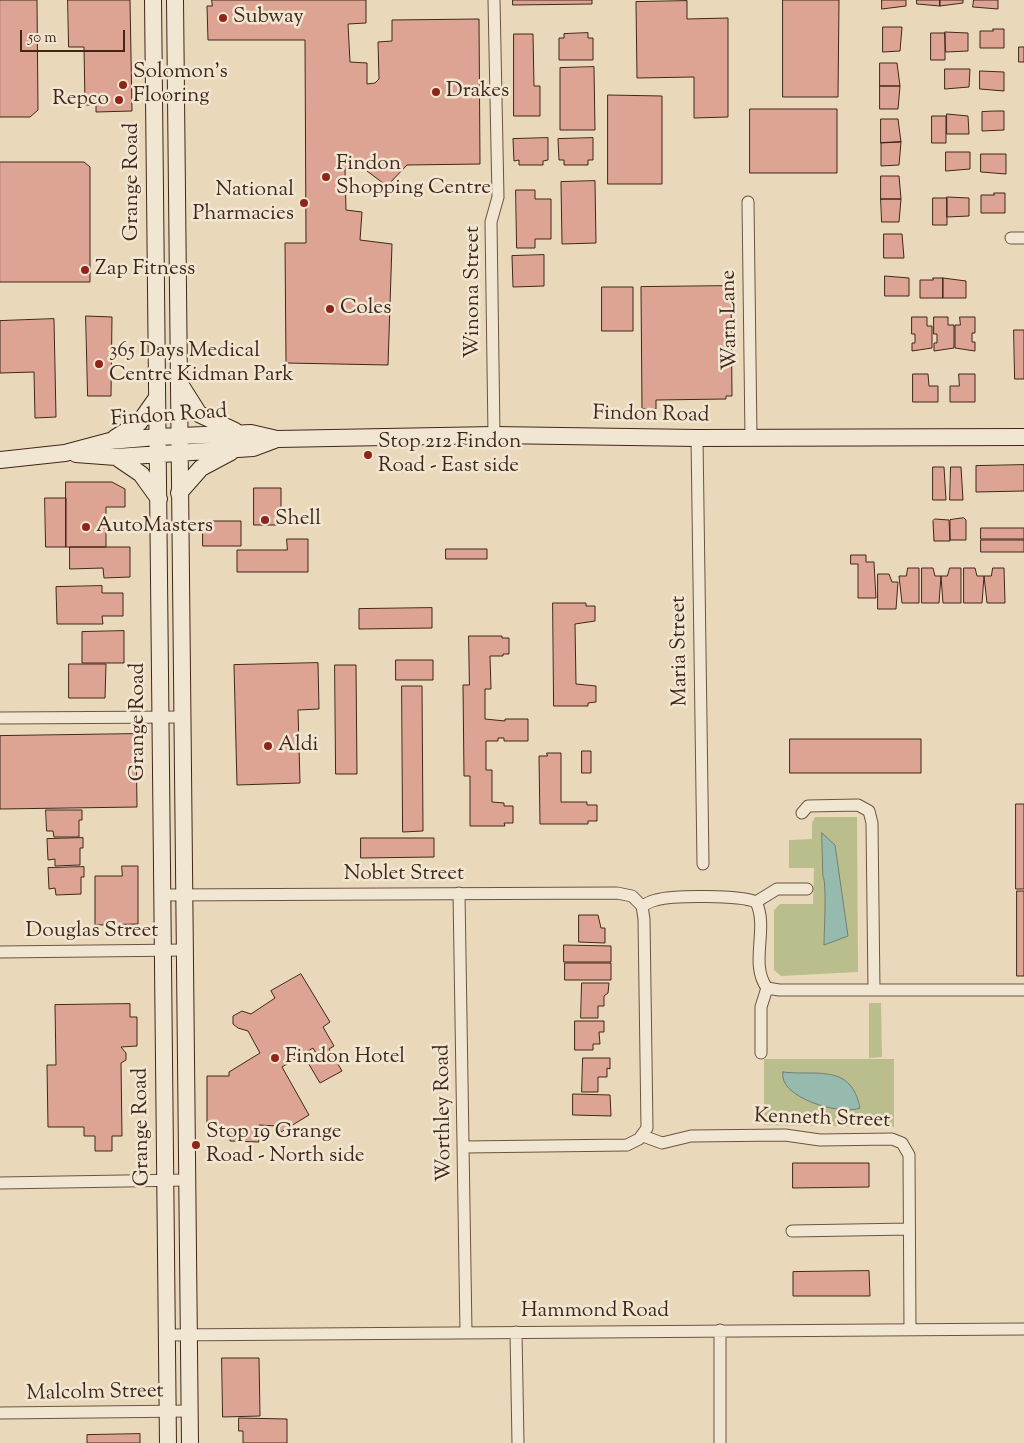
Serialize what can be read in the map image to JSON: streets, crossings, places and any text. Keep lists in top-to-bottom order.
{
  "streets": {
    "main road": ["Grange Road", "Findon Road"],
    "street": [
      "Winona Street",
      "Warn Lane",
      "Maria Street",
      "Noblet Street",
      "Douglas Street",
      "Worthley Road",
      "Kenneth Street",
      "Hammond Road",
      "Malcolm Street"
    ]
  },
  "crossings": [
    ["Grange Road", "Findon Road"],
    ["Grange Road", "Noblet Street"],
    ["Grange Road", "Douglas Street"],
    ["Grange Road", "Hammond Road"],
    ["Grange Road", "Malcolm Street"],
    ["Winona Street", "Findon Road"],
    ["Warn Lane", "Findon Road"],
    ["Findon Road", "Maria Street"],
    ["Noblet Street", "Worthley Road"],
    ["Worthley Road", "Hammond Road"],
    ["Kenneth Street", "Hammond Road"]
  ],
  "places": [
    "Subway",
    "Solomon's Flooring",
    "Drakes",
    "Repco",
    "Findon Shopping Centre",
    "National Pharmacies",
    "Zap Fitness",
    "Coles",
    "365 Days Medical Centre Kidman Park",
    "Stop 212 Findon Road - East side",
    "Shell",
    "AutoMasters",
    "Aldi",
    "Findon Hotel",
    "Stop 19 Grange Road - North side"
  ],
  "scale_bar": "50 m"
}
